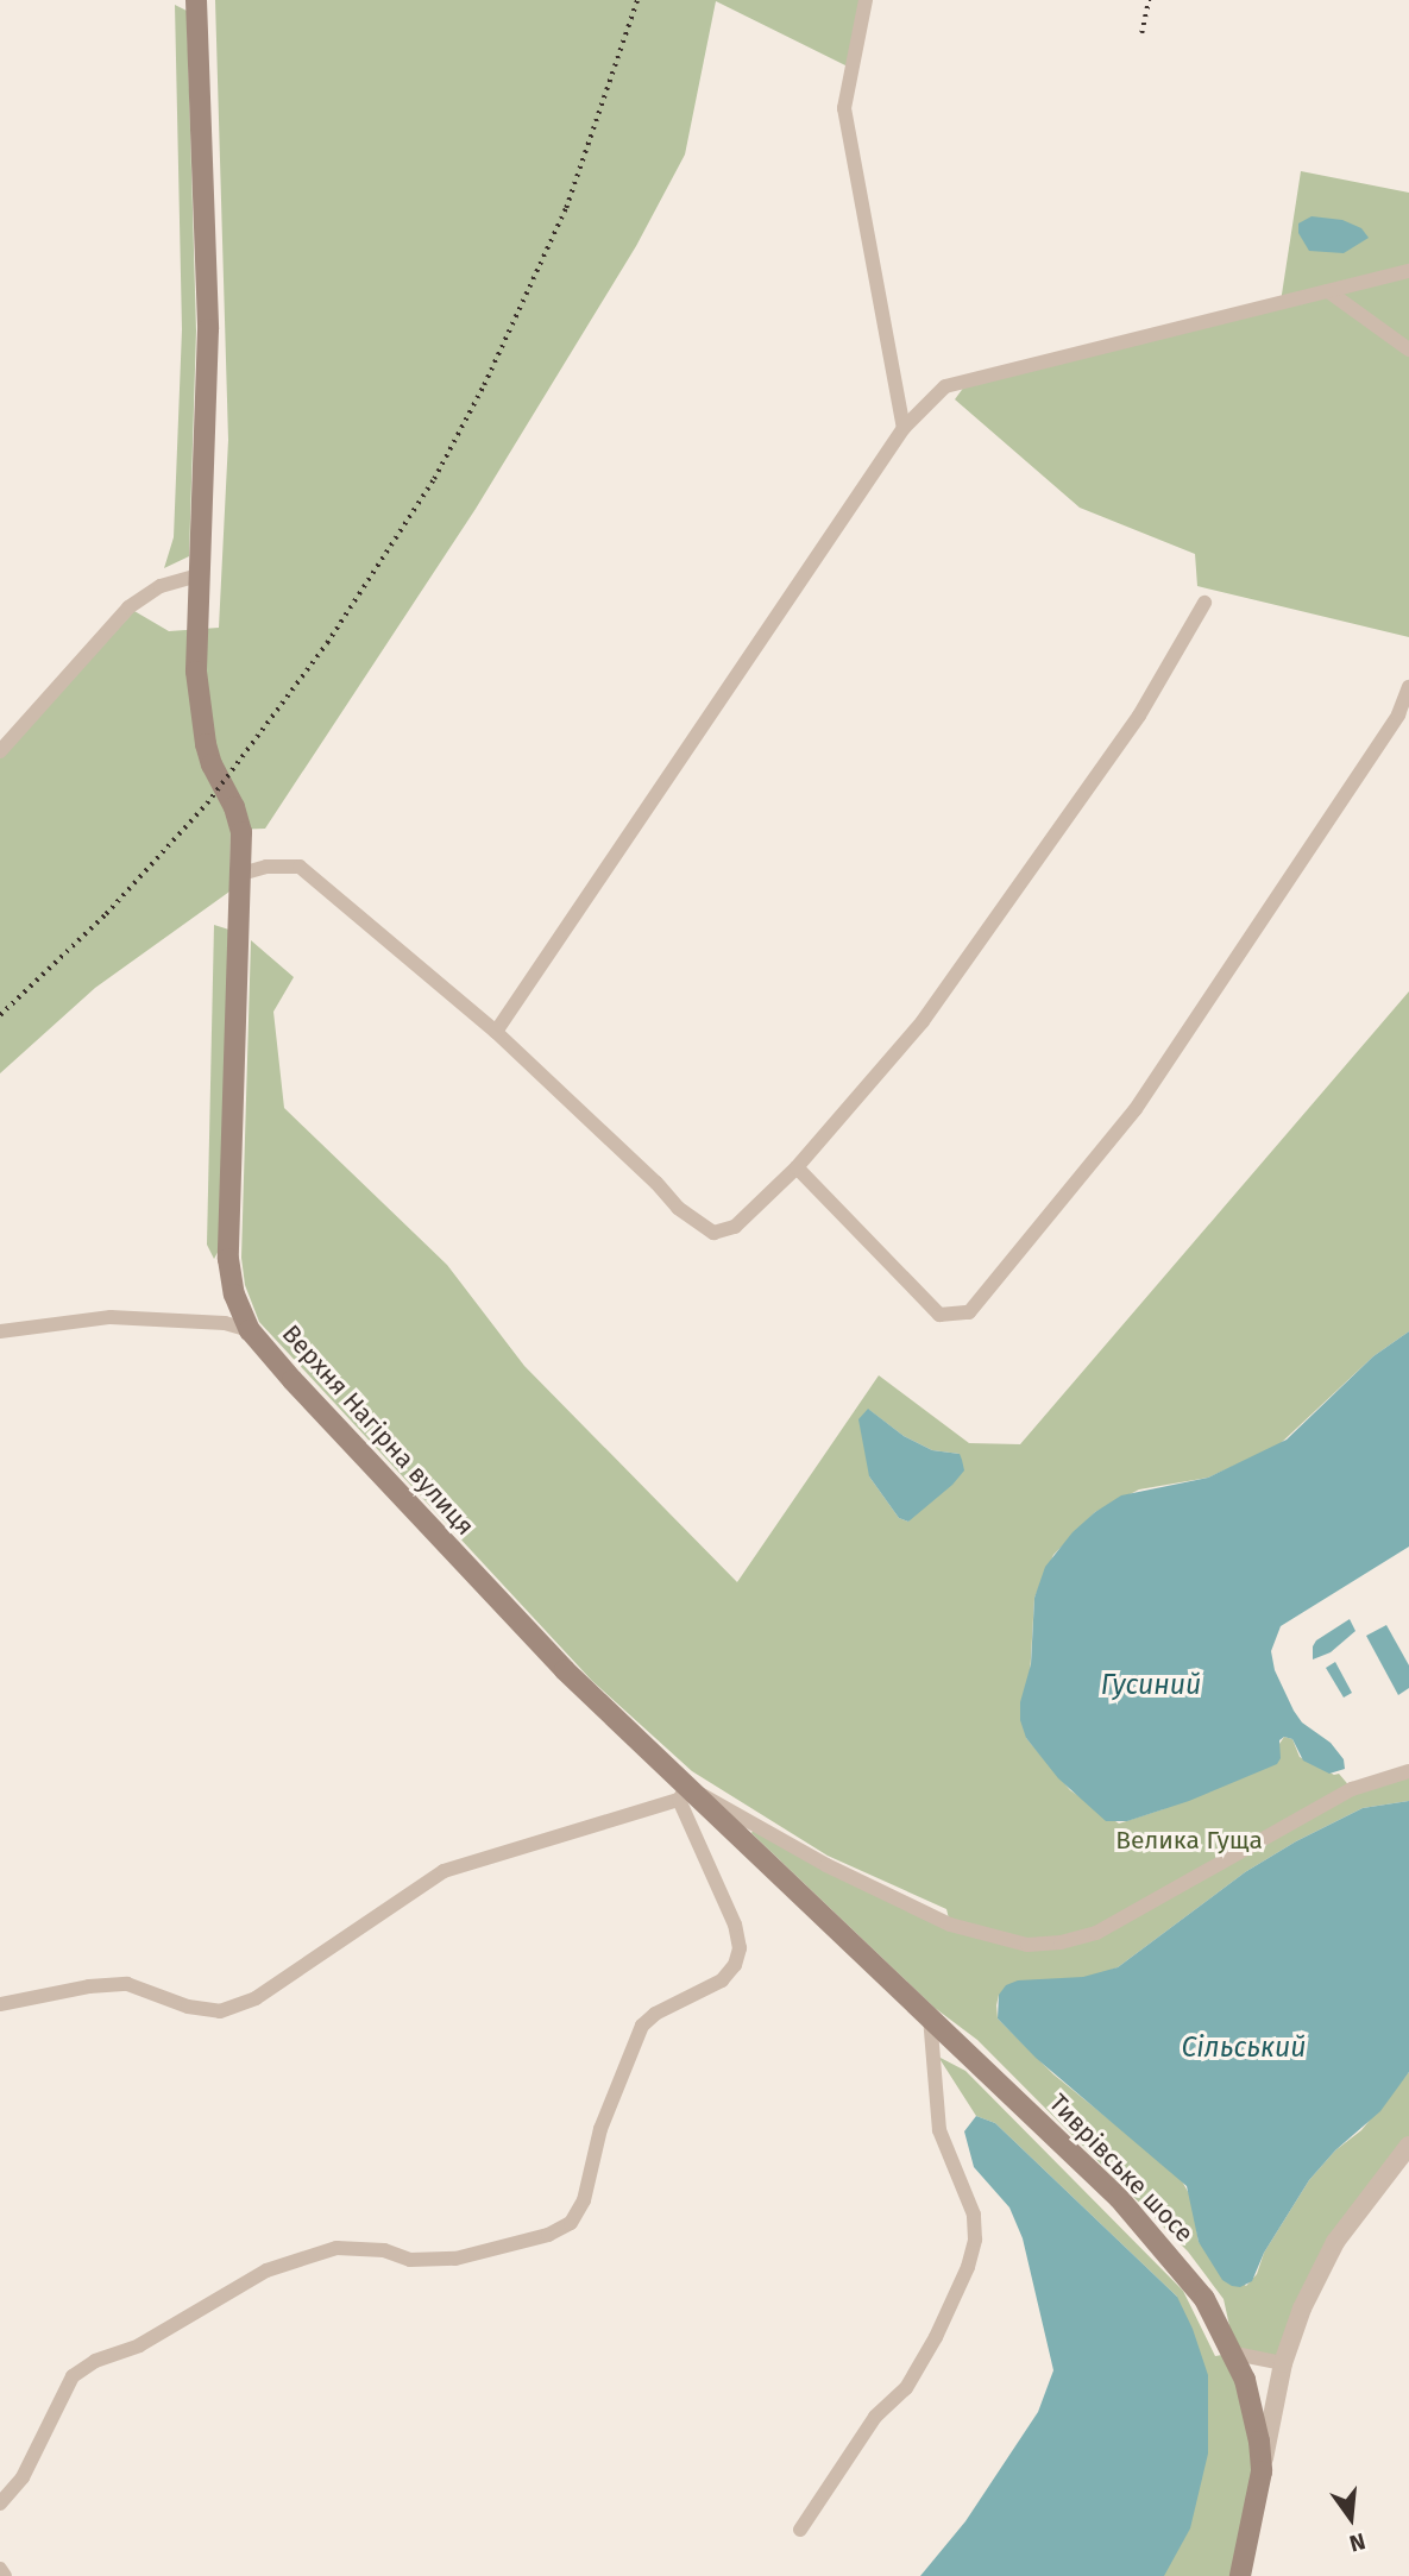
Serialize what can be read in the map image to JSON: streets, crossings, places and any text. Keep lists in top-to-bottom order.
{
  "streets": {
    "main road": ["Верхня Нагірна вулиця", "Тиврівське шосе"]
  },
  "crossings": [
    ["Верхня Нагірна вулиця", "Тиврівське шосе"]
  ],
  "water": ["Гусиний", "Сільський"],
  "parks": ["Велика Гуща"],
  "north": "bottom"
}
